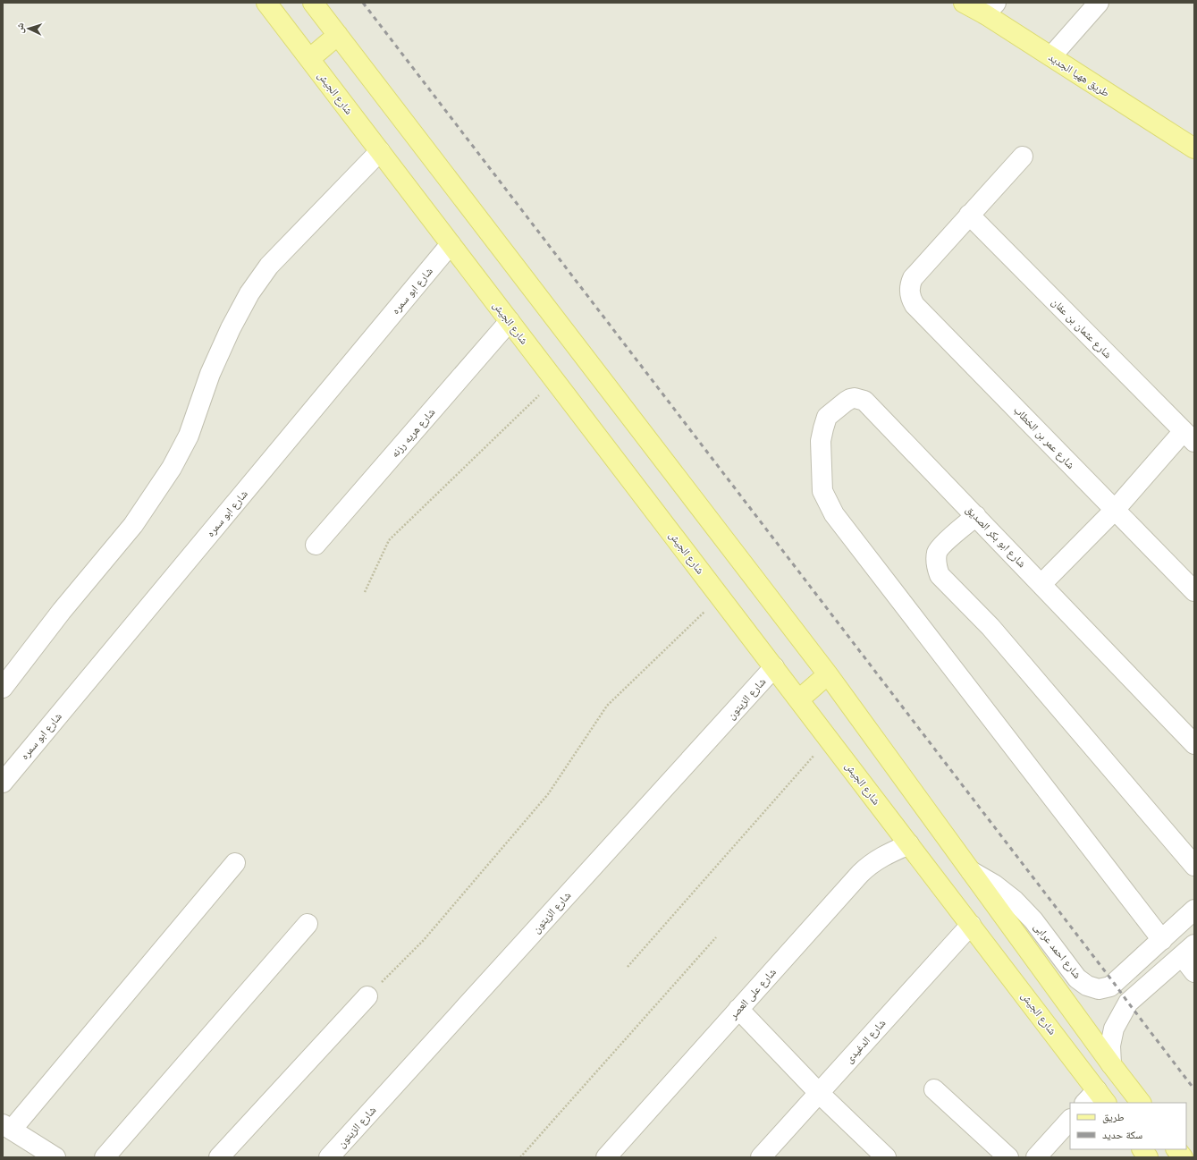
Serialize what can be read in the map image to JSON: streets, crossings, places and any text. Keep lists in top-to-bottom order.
{
  "streets": {
    "main road": ["طريق ههيا الجديد", "شارع الجيش"],
    "street": [
      "شارع ابو سمره",
      "شارع عثمان بن عفان",
      "شارع هريه رزنه",
      "شارع عمر بن الخطاب",
      "شارع ابو بكر الصديق",
      "شارع الزيتون",
      "شارع احمد عرابى",
      "شارع على العصر",
      "شارع الدغيدى"
    ]
  },
  "crossings": [
    ["شارع الجيش", "شارع ابو سمره"],
    ["شارع الجيش", "شارع هريه رزنه"],
    ["شارع الجيش", "شارع الزيتون"],
    ["شارع الجيش", "شارع على العصر"],
    ["شارع الجيش", "شارع الدغيدى"],
    ["شارع عثمان بن عفان", "شارع عمر بن الخطاب"],
    ["شارع ابو بكر الصديق", "شارع احمد عرابى"]
  ],
  "legend": ["طريق", "سكة حديد"],
  "north": "left"
}
